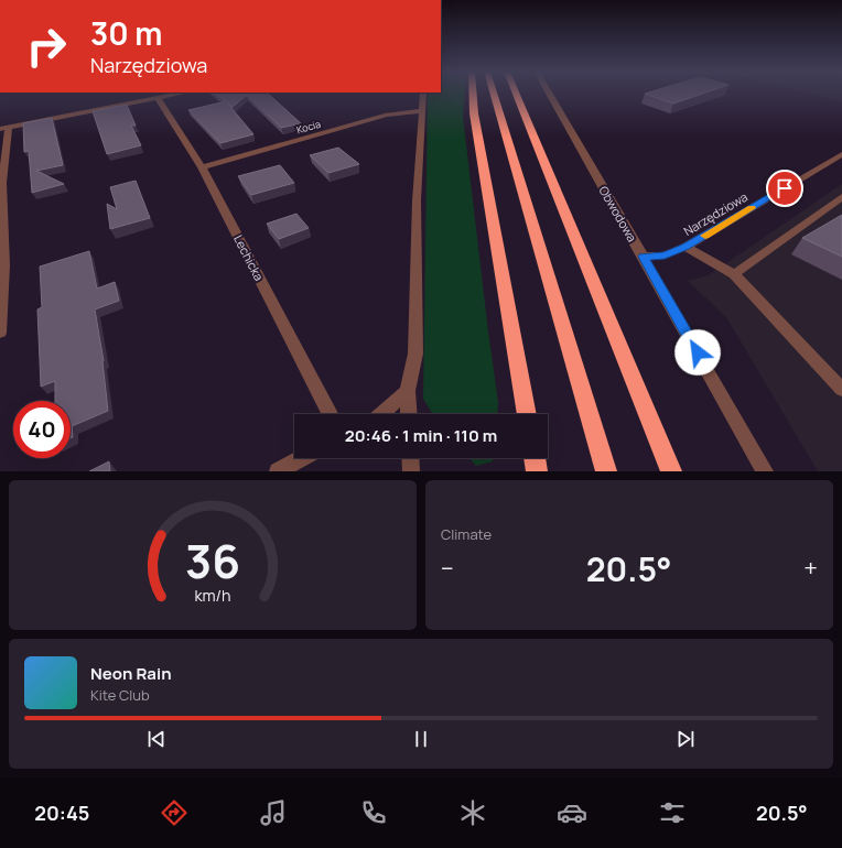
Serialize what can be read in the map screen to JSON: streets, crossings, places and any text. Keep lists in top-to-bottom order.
{
  "streets": {
    "street": [
      "Kocia",
      "Obwodowa",
      "Narzędziowa",
      "Lechicka"
    ]
  },
  "crossings": [
    ["Kocia", "Lechicka"],
    ["Obwodowa", "Narzędziowa"]
  ],
  "page": {
    "turn": ["30 m", "Narzędziowa"],
    "limit": "40",
    "trip": "20:46 · 1 min · 110 m",
    "tile": "Climate",
    "heat": ["−", "20.5°", "+"],
    "song": ["Neon Rain", "Kite Club"],
    "tabs": ["20:45", "20.5°"],
    "gauge": ["36", "km/h"]
  }
}
